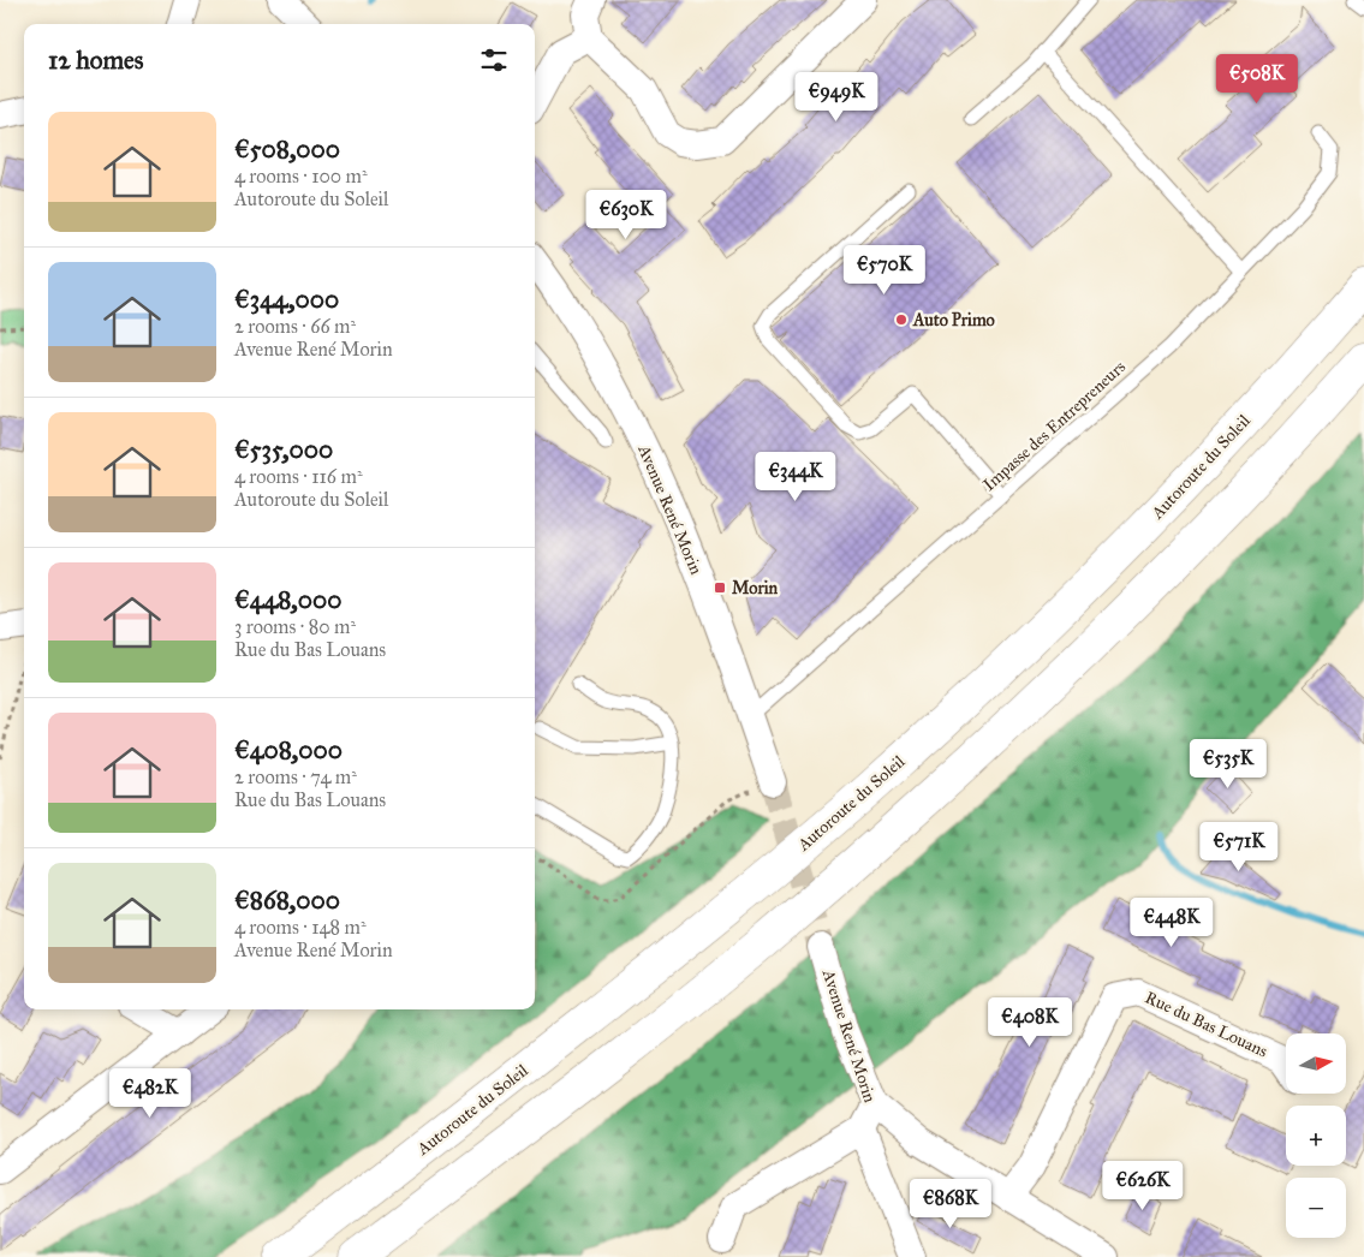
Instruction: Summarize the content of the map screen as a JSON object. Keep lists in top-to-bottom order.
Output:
{
  "streets": {
    "highway": ["Autoroute du Soleil"],
    "street": ["Avenue René Morin", "Rue du Bas Louans"],
    "lane": ["Impasse des Entrepreneurs"]
  },
  "crossings": [
    ["Impasse des Entrepreneurs", "Avenue René Morin"]
  ],
  "places": {
    "other": ["Auto Primo"],
    "transit": ["Morin"]
  },
  "north": "right",
  "page": {
    "heading": "12 homes",
    "price": [
      "€508K",
      "€949K",
      "€630K",
      "€570K",
      "€344K",
      "€535K",
      "€571K",
      "€448K",
      "€408K",
      "€482K",
      "€626K",
      "€868K"
    ],
    "list": [
      {
        "name": "€508,000",
        "note": "4 rooms · 100 m² · Autoroute du Soleil"
      },
      {
        "name": "€344,000",
        "note": "2 rooms · 66 m² · Avenue René Morin"
      },
      {
        "name": "€535,000",
        "note": "4 rooms · 116 m² · Autoroute du Soleil"
      },
      {
        "name": "€448,000",
        "note": "3 rooms · 80 m² · Rue du Bas Louans"
      },
      {
        "name": "€408,000",
        "note": "2 rooms · 74 m² · Rue du Bas Louans"
      },
      {
        "name": "€868,000",
        "note": "4 rooms · 148 m² · Avenue René Morin"
      }
    ],
    "map_buttons": ["+", "−"]
  }
}
